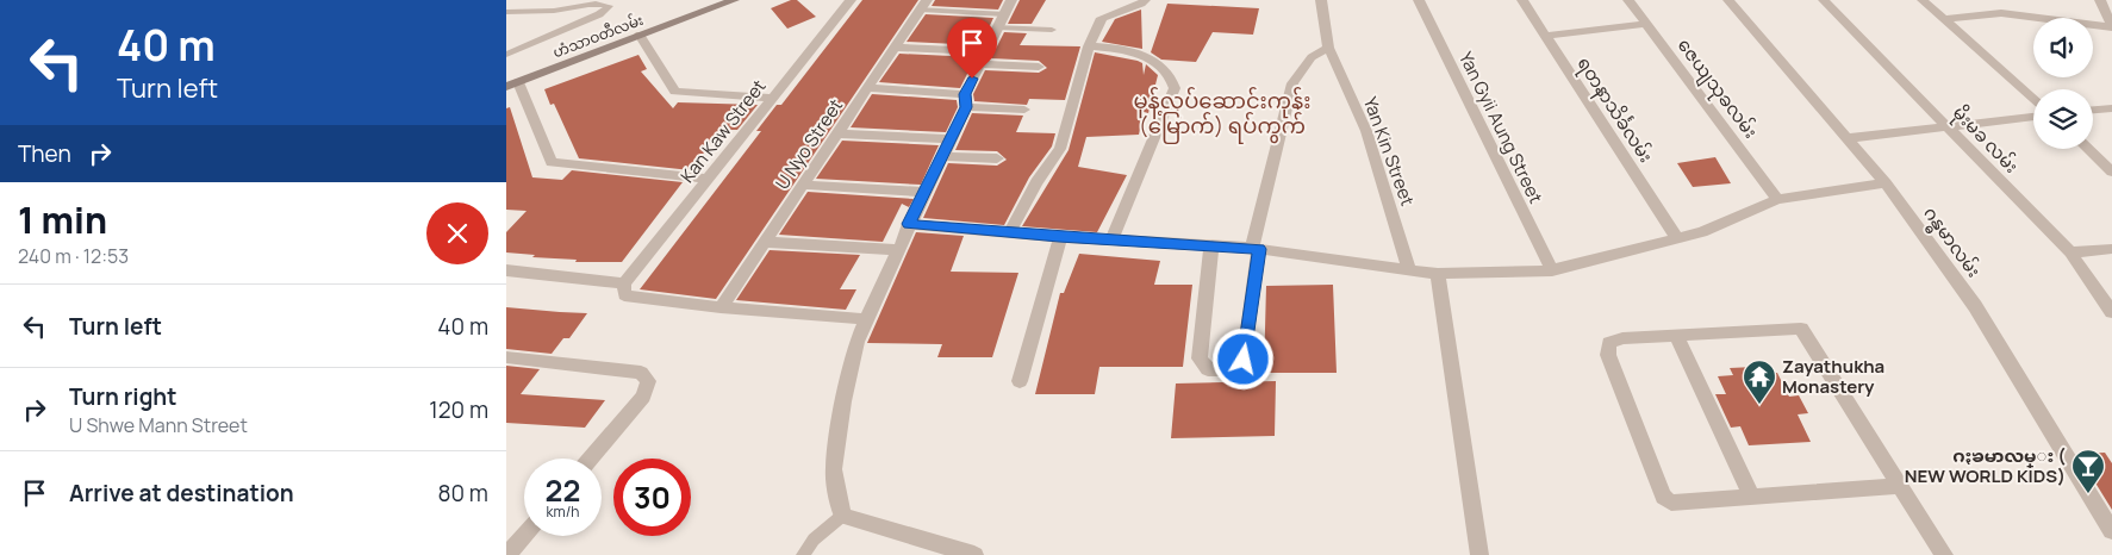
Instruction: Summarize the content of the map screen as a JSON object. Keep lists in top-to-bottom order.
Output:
{
  "streets": {
    "main road": ["ဟံသာဝတီလမ်း"],
    "street": [
      "ဇေယျသုခလမ်း",
      "ရတနာသိင်္ခလမ်း",
      "Yan Gyii Aung Street",
      "Kan Kaw Street",
      "မိုးမခ လမ်း",
      "U Nyo Street",
      "Yan Kin Street",
      "ဂန္ဓမာလမ်း"
    ]
  },
  "districts": ["မုန့်လုပ်ဆောင်းကုန်း (မြောက်) ရပ်ကွက်"],
  "places": {
    "temple": ["Zayathukha Monastery"],
    "bar": ["ဂႏၶမာလမ္း ( NEW WORLD KIDS)"]
  },
  "page": {
    "turn": ["40 m", "Turn left"],
    "then": "Then",
    "heading": ["1 min", "240 m · 12:53"],
    "list": [
      {
        "name": "Turn left",
        "value": "40 m"
      },
      {
        "name": "Turn right",
        "note": "U Shwe Mann Street",
        "value": "120 m"
      },
      {
        "name": "Arrive at destination",
        "value": "80 m"
      }
    ],
    "speed": "22 km/h",
    "limit": "30"
  }
}
